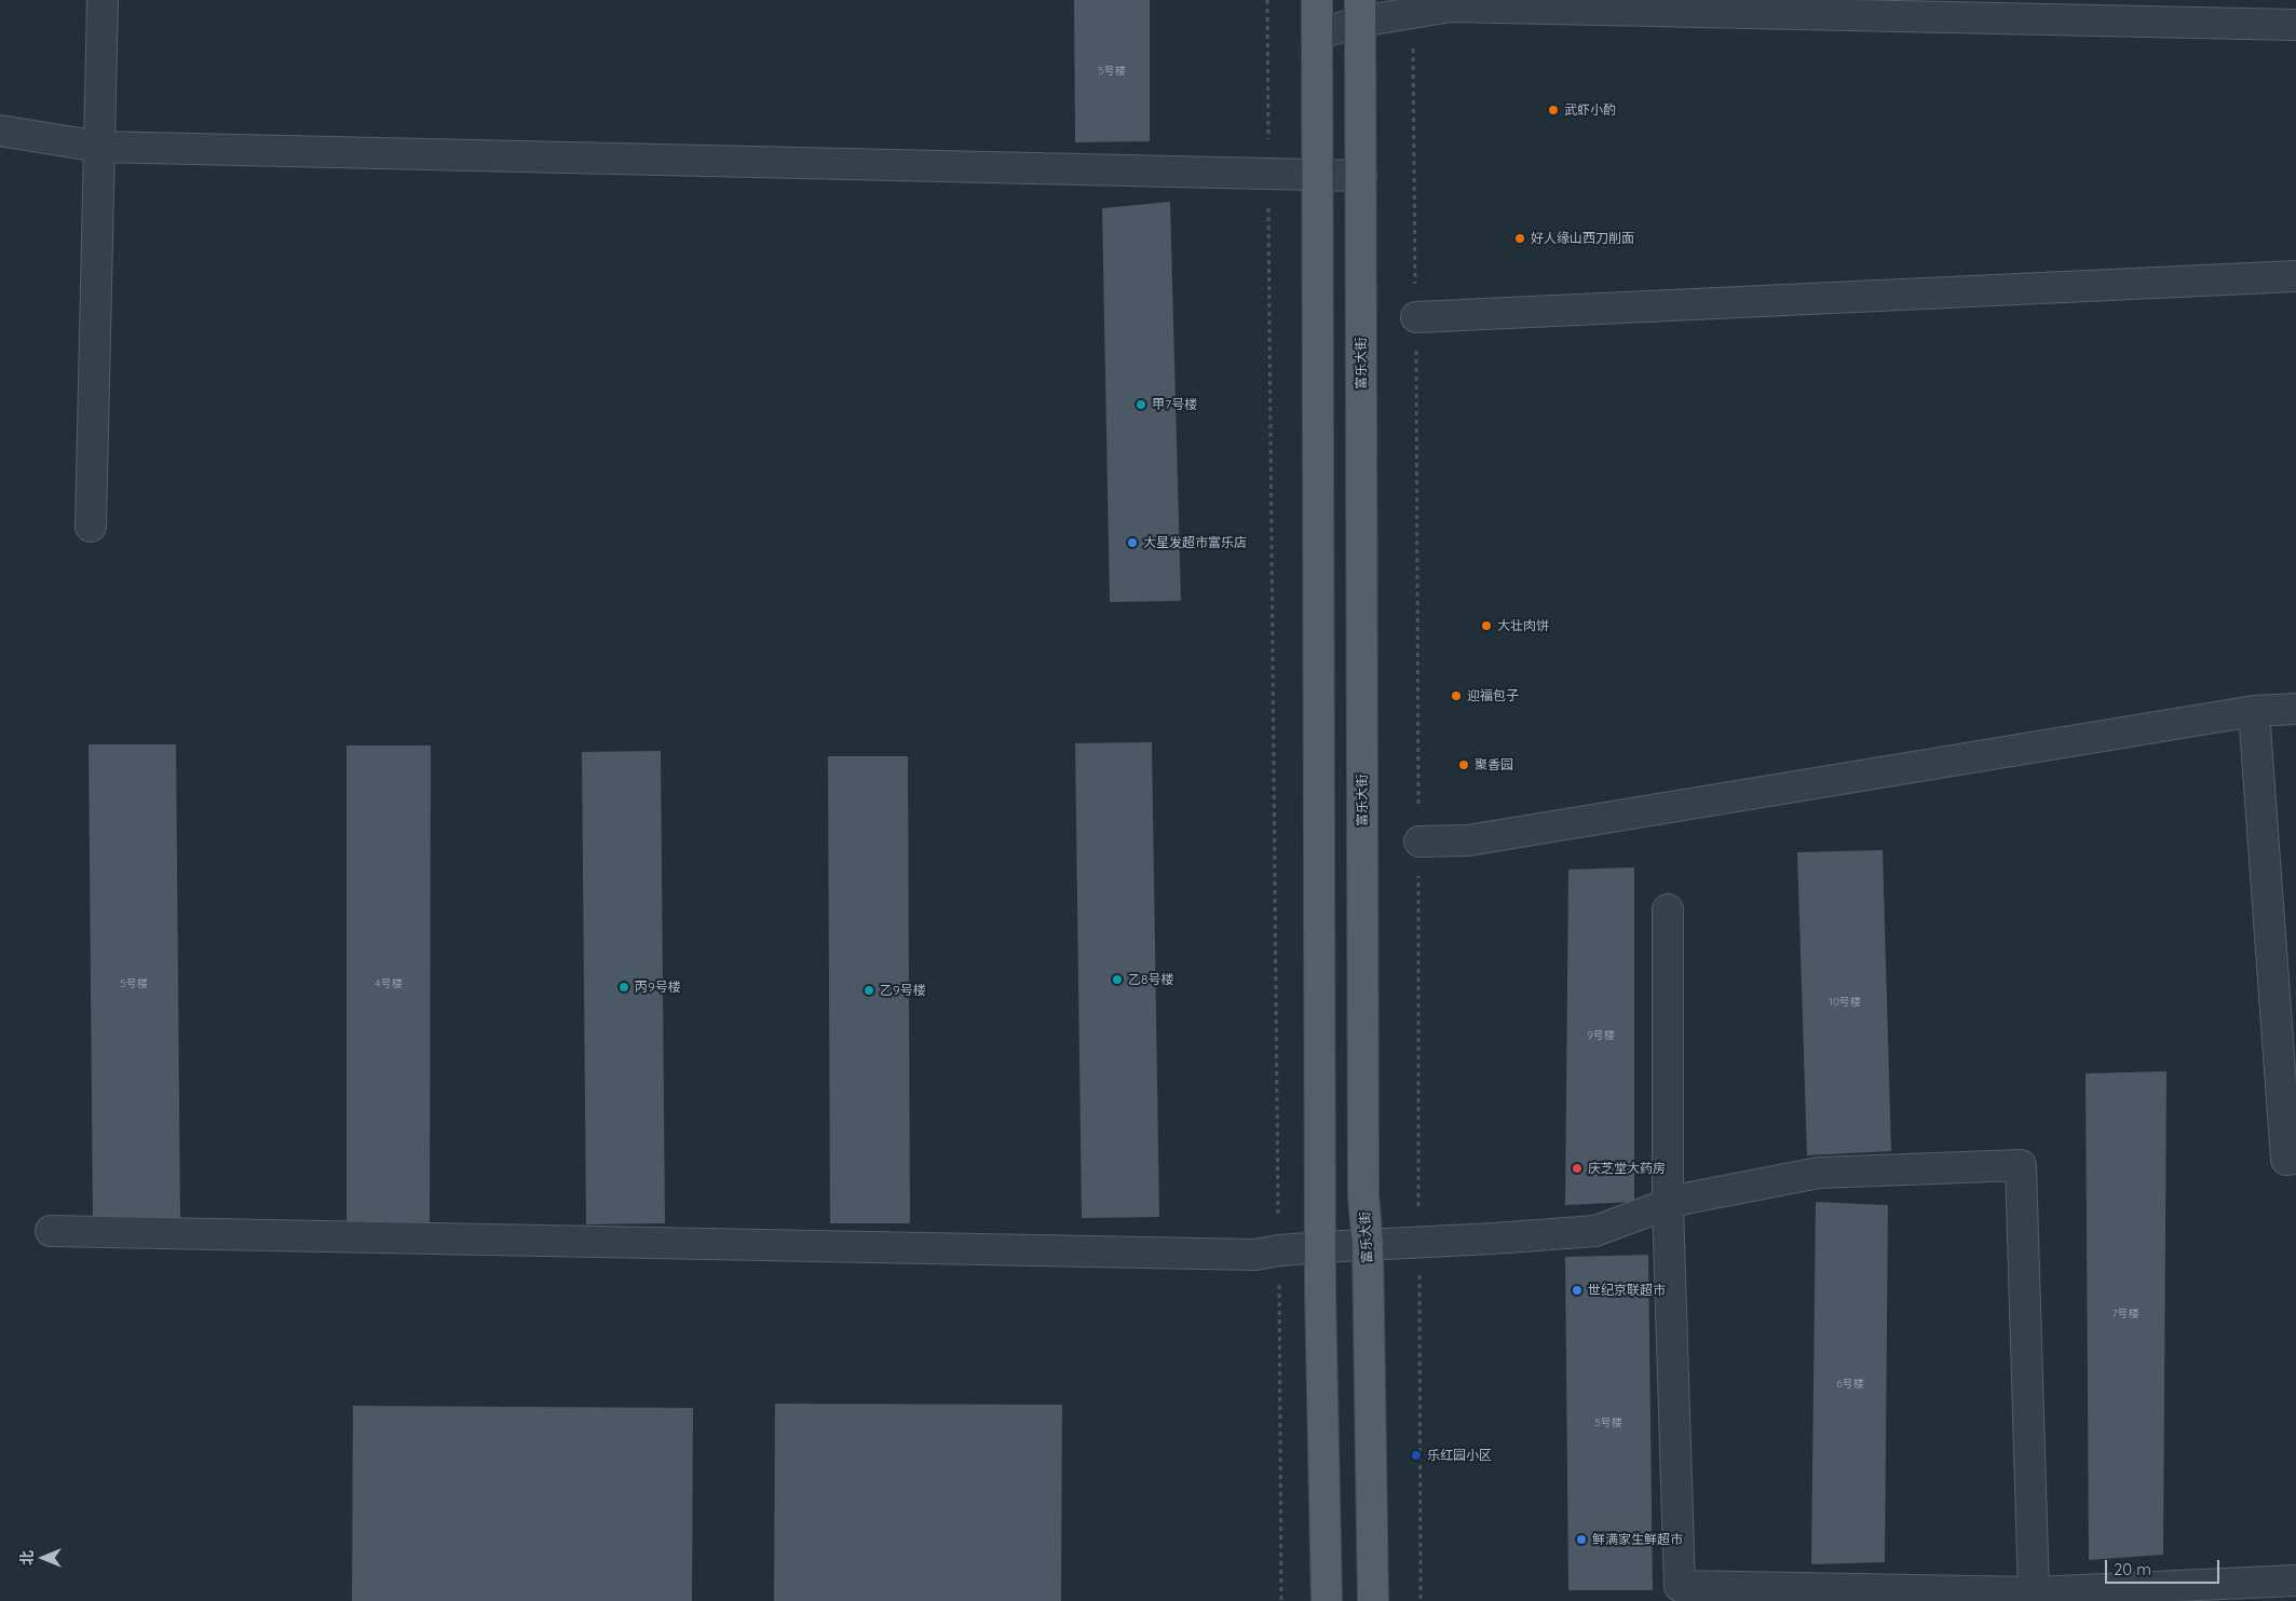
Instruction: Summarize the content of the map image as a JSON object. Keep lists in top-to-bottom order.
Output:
{
  "streets": {
    "main road": ["富乐大街"]
  },
  "places": [
    "武虾小酌",
    "好人缘山西刀削面",
    "甲7号楼",
    "大星发超市富乐店",
    "大壮肉饼",
    "迎福包子",
    "聚香园",
    "乙8号楼",
    "丙9号楼",
    "乙9号楼",
    "庆芝堂大药房",
    "世纪京联超市",
    "乐红园小区",
    "鲜满家生鲜超市"
  ],
  "house_numbers": [
    "5号楼",
    "5号楼",
    "4号楼",
    "10号楼",
    "9号楼",
    "7号楼",
    "6号楼",
    "5号楼"
  ],
  "scale_bar": "20 m",
  "north": "left"
}
